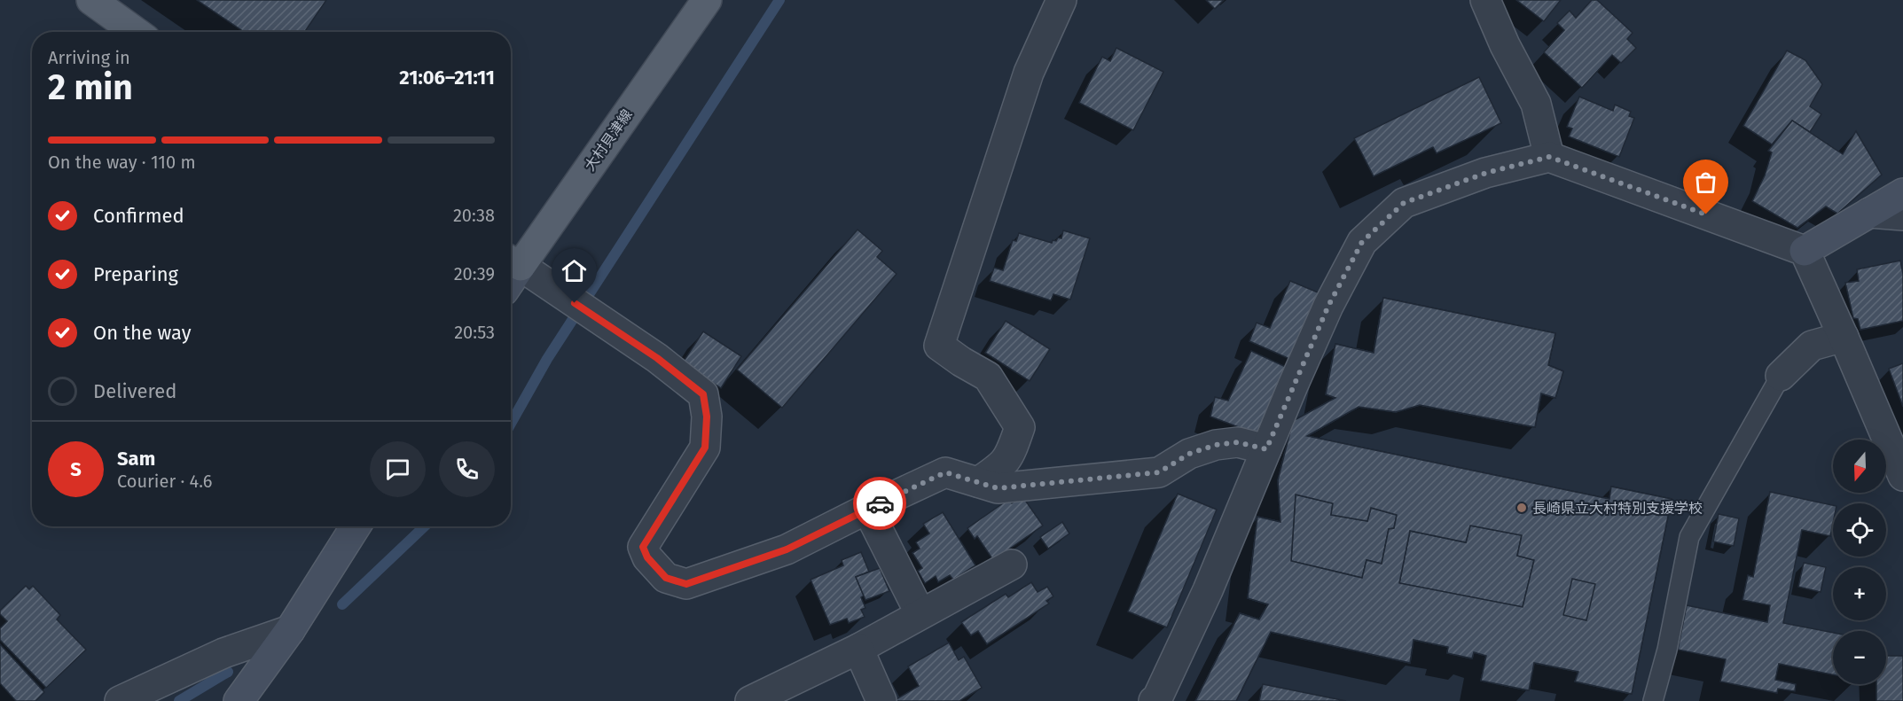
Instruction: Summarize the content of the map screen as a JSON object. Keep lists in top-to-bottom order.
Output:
{
  "streets": {
    "main road": ["大村貝津線"]
  },
  "places": ["長崎県立大村特別支援学校"],
  "north": "bottom",
  "page": {
    "heading": ["2 min", "Arriving in", "21:06–21:11"],
    "panel": ["Sam", "Courier · 4.6"],
    "bar": "On the way · 110 m",
    "list": [
      ["Confirmed", "20:38"],
      ["Preparing", "20:39"],
      ["On the way", "20:53"],
      "Delivered"
    ],
    "map_buttons": ["+", "−"],
    "round": "S"
  }
}
